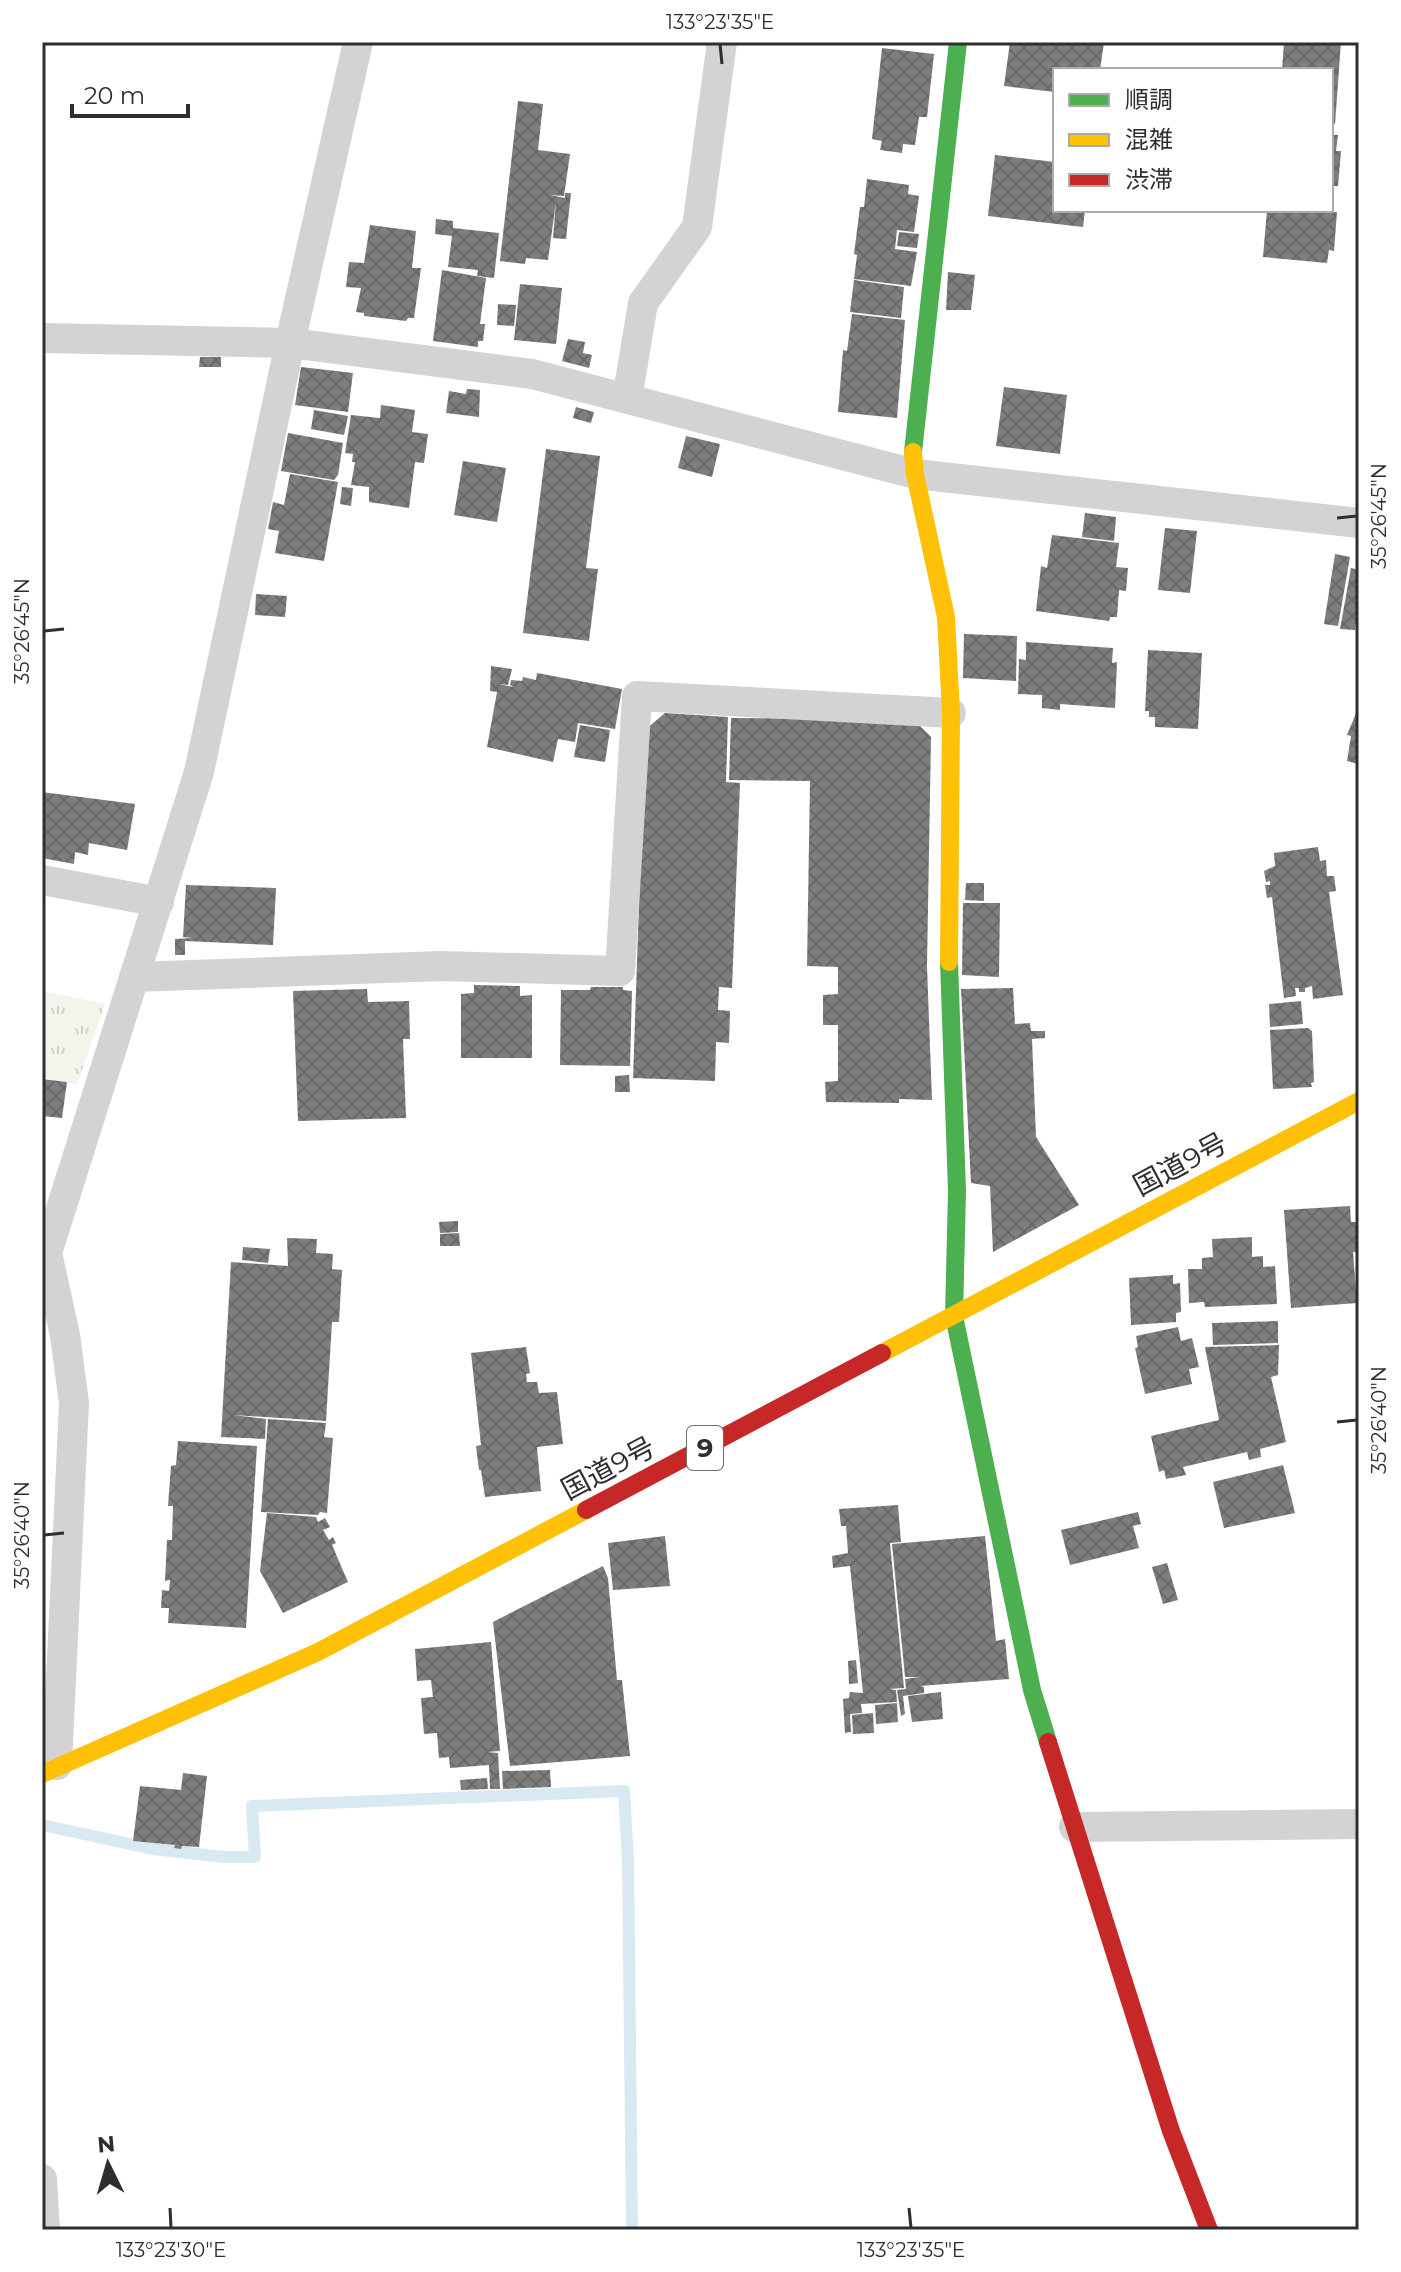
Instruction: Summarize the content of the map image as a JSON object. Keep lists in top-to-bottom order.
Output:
{
  "streets": {
    "main road": ["国道9号", "9"]
  },
  "legend": ["順調", "混雑", "渋滞"],
  "scale_bar": "20 m",
  "north": "top",
  "coordinates": [
    "133°23'35\"E",
    "35°26'45\"N",
    "35°26'40\"N",
    "133°23'30\"E"
  ]
}
